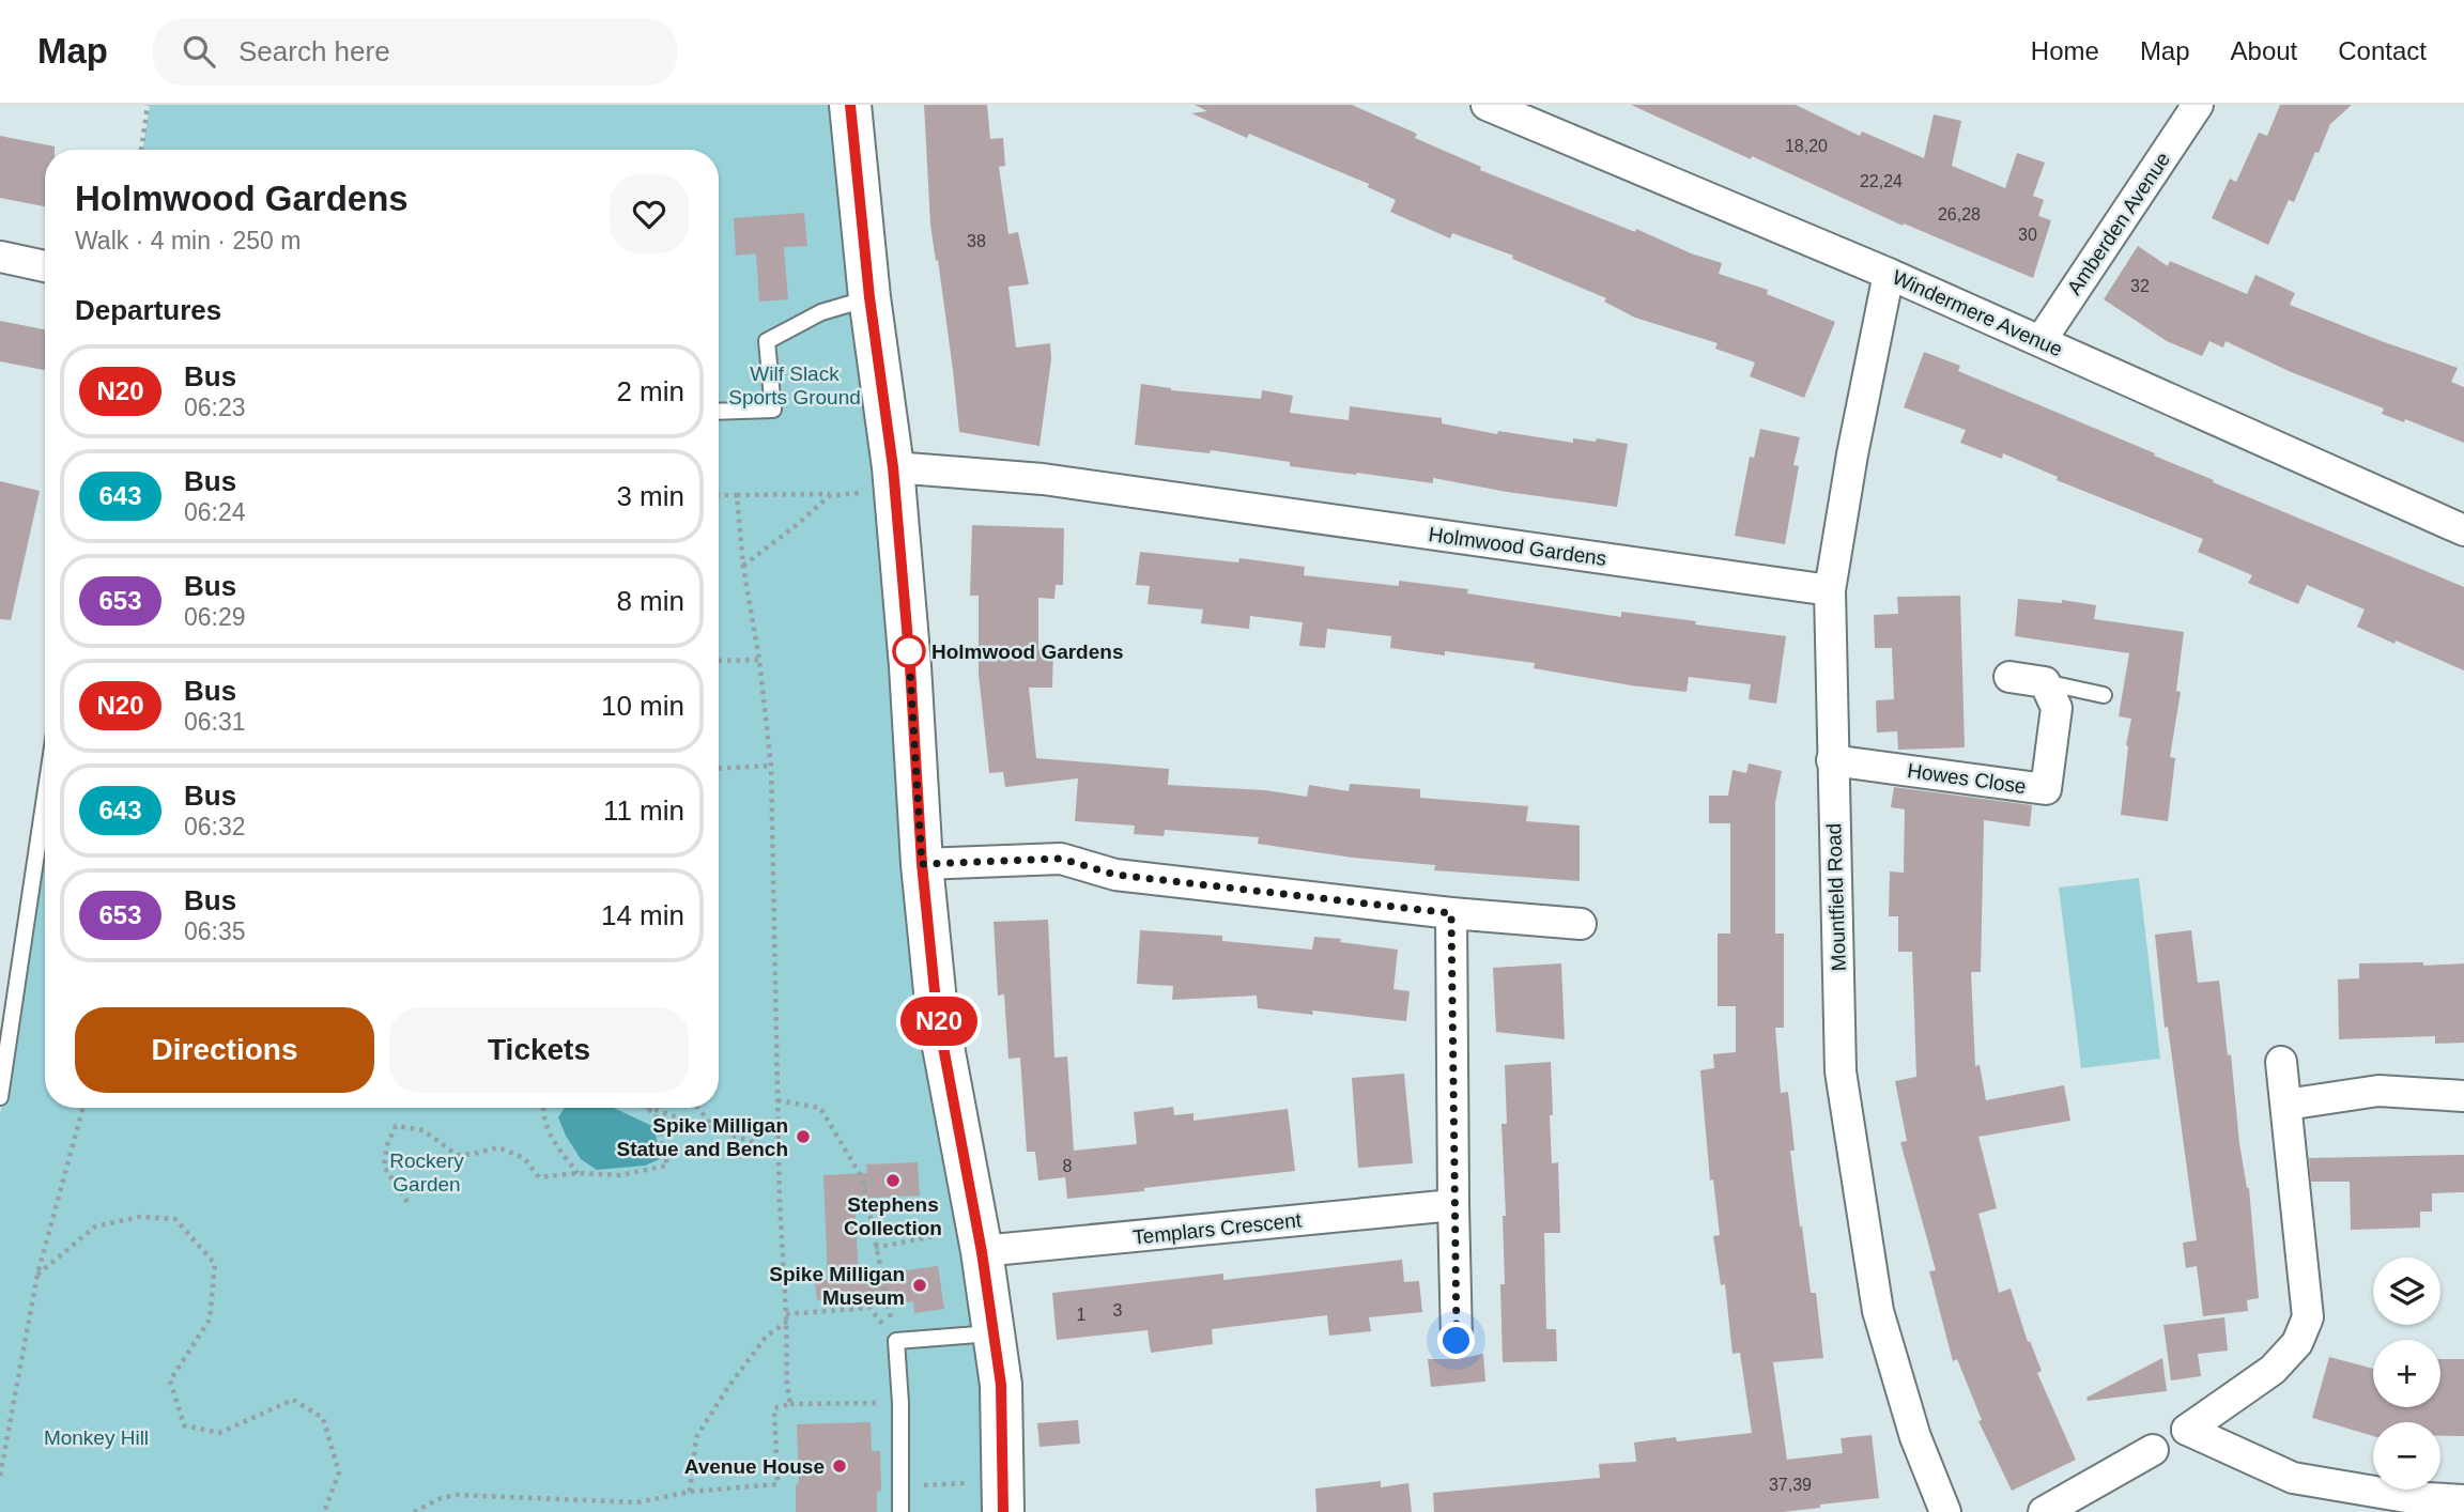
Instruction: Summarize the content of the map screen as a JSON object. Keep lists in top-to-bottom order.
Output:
{
  "streets": {
    "street": [
      "Amberden Avenue",
      "Windermere Avenue",
      "Holmwood Gardens",
      "Howes Close",
      "Mountfield Road",
      "Templars Crescent"
    ]
  },
  "crossings": [
    ["Amberden Avenue", "Windermere Avenue"],
    ["Windermere Avenue", "Mountfield Road"],
    ["Holmwood Gardens", "Mountfield Road"],
    ["Howes Close", "Mountfield Road"]
  ],
  "parks": ["Wilf Slack Sports Ground", "Rockery Garden", "Monkey Hill"],
  "places": [
    "Holmwood Gardens",
    "Spike Milligan Statue and Bench",
    "Stephens Collection",
    "Spike Milligan Museum",
    "Avenue House"
  ],
  "lines": ["bus line N20"],
  "house_numbers": [
    "18,20",
    "22,24",
    "26,28",
    "30",
    "38",
    "32",
    "8",
    "3",
    "1",
    "37,39"
  ],
  "page": {
    "header": "Map",
    "search": "Search here",
    "nav": [
      "Home",
      "Map",
      "About",
      "Contact"
    ],
    "on_map": "N20",
    "heading": [
      ["Holmwood Gardens", "Walk · 4 min · 250 m"],
      "Departures"
    ],
    "list": [
      {
        "mark": "N20",
        "name": "Bus",
        "note": "06:23",
        "value": "2 min"
      },
      {
        "mark": "643",
        "name": "Bus",
        "note": "06:24",
        "value": "3 min"
      },
      {
        "mark": "653",
        "name": "Bus",
        "note": "06:29",
        "value": "8 min"
      },
      {
        "mark": "N20",
        "name": "Bus",
        "note": "06:31",
        "value": "10 min"
      },
      {
        "mark": "643",
        "name": "Bus",
        "note": "06:32",
        "value": "11 min"
      },
      {
        "mark": "653",
        "name": "Bus",
        "note": "06:35",
        "value": "14 min"
      }
    ],
    "buttons": ["Directions", "Tickets"],
    "map_buttons": ["+", "−"]
  }
}
